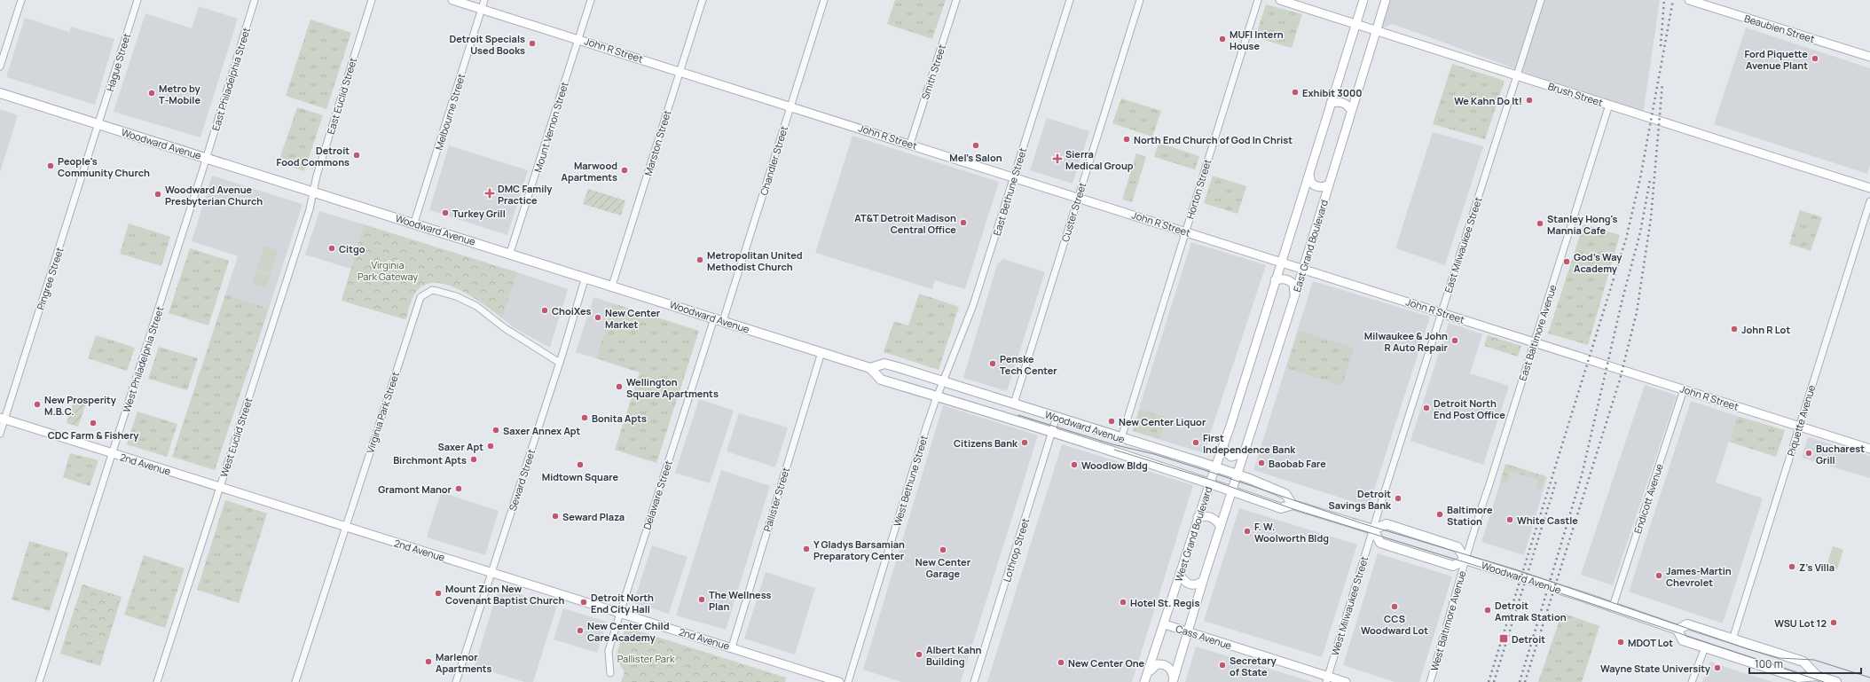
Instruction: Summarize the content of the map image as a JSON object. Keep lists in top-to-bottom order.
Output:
{
  "streets": {
    "main road": ["Woodward Avenue"],
    "street": [
      "Beaubien Street",
      "John R Street",
      "Hague Street",
      "Smith Street",
      "East Philadelphia Street",
      "Brush Street",
      "East Euclid Street",
      "Melbourne Street",
      "Mount Vernon Street",
      "Marston Street",
      "Chandler Street",
      "Horton Street",
      "East Bethune Street",
      "Custer Street",
      "East Milwaukee Street",
      "East Grand Boulevard",
      "Pingree Street",
      "East Baltimore Avenue",
      "West Philadelphia Street",
      "Virginia Park Street",
      "Piquette Avenue",
      "West Euclid Street",
      "2nd Avenue",
      "Seward Street",
      "West Bethune Street",
      "Delaware Street",
      "Endicott Avenue",
      "Pallister Street",
      "West Grand Boulevard",
      "Lothrop Street",
      "West Milwaukee Street",
      "West Baltimore Avenue",
      "Cass Avenue"
    ]
  },
  "crossings": [
    ["John R Street", "Smith Street"],
    ["John R Street", "Melbourne Street"],
    ["John R Street", "Mount Vernon Street"],
    ["John R Street", "Marston Street"],
    ["John R Street", "Chandler Street"],
    ["John R Street", "Horton Street"],
    ["John R Street", "East Bethune Street"],
    ["John R Street", "Custer Street"],
    ["John R Street", "East Milwaukee Street"],
    ["John R Street", "East Grand Boulevard"],
    ["John R Street", "East Baltimore Avenue"],
    ["John R Street", "Piquette Avenue"],
    ["John R Street", "Endicott Avenue"],
    ["Hague Street", "Woodward Avenue"],
    ["Hague Street", "Pingree Street"],
    ["East Philadelphia Street", "Woodward Avenue"],
    ["East Philadelphia Street", "West Philadelphia Street"],
    ["Brush Street", "East Milwaukee Street"],
    ["Brush Street", "East Grand Boulevard"],
    ["Brush Street", "East Baltimore Avenue"],
    ["East Euclid Street", "Woodward Avenue"],
    ["East Euclid Street", "West Euclid Street"],
    ["Melbourne Street", "Woodward Avenue"],
    ["Mount Vernon Street", "Woodward Avenue"],
    ["Marston Street", "Woodward Avenue"],
    ["Woodward Avenue", "Chandler Street"],
    ["Woodward Avenue", "Horton Street"],
    ["Woodward Avenue", "East Bethune Street"],
    ["Woodward Avenue", "Custer Street"],
    ["Woodward Avenue", "East Milwaukee Street"],
    ["Woodward Avenue", "East Grand Boulevard"],
    ["Woodward Avenue", "Pingree Street"],
    ["Woodward Avenue", "East Baltimore Avenue"],
    ["Woodward Avenue", "West Philadelphia Street"],
    ["Woodward Avenue", "Piquette Avenue"],
    ["Woodward Avenue", "West Euclid Street"],
    ["Woodward Avenue", "Seward Street"],
    ["Woodward Avenue", "West Bethune Street"],
    ["Woodward Avenue", "Delaware Street"],
    ["Woodward Avenue", "Endicott Avenue"],
    ["Woodward Avenue", "Pallister Street"],
    ["Woodward Avenue", "West Grand Boulevard"],
    ["Woodward Avenue", "Lothrop Street"],
    ["Woodward Avenue", "West Milwaukee Street"],
    ["Woodward Avenue", "West Baltimore Avenue"],
    ["East Bethune Street", "West Bethune Street"],
    ["East Milwaukee Street", "West Milwaukee Street"],
    ["Pingree Street", "2nd Avenue"],
    ["East Baltimore Avenue", "West Baltimore Avenue"],
    ["West Philadelphia Street", "2nd Avenue"],
    ["Virginia Park Street", "2nd Avenue"],
    ["Virginia Park Street", "Seward Street"],
    ["West Euclid Street", "2nd Avenue"],
    ["2nd Avenue", "Seward Street"],
    ["2nd Avenue", "Delaware Street"],
    ["2nd Avenue", "Pallister Street"],
    ["West Grand Boulevard", "Cass Avenue"],
    ["West Milwaukee Street", "Cass Avenue"]
  ],
  "parks": ["Virginia Park Gateway", "Pallister Park"],
  "places": {
    "other": [
      "MUFI Intern House",
      "Detroit Specials Used Books",
      "Ford Piquette Avenue Plant",
      "Exhibit 3000",
      "Metro by T-Mobile",
      "We Kahn Do It!",
      "North End Church of God In Christ",
      "Mel's Salon",
      "Detroit Food Commons",
      "People's Community Church",
      "Marwood Apartments",
      "Woodward Avenue Presbyterian Church",
      "Turkey Grill",
      "AT&T Detroit Madison Central Office",
      "Stanley Hong's Mannia Cafe",
      "Citgo",
      "Metropolitan United Methodist Church",
      "God's Way Academy",
      "ChoiXes",
      "New Center Market",
      "John R Lot",
      "Milwaukee & John R Auto Repair",
      "Penske Tech Center",
      "Wellington Square Apartments",
      "New Prosperity M.B.C.",
      "Detroit North End Post Office",
      "Bonita Apts",
      "New Center Liquor",
      "CDC Farm & Fishery",
      "Saxer Annex Apt",
      "Citizens Bank",
      "First Independence Bank",
      "Saxer Apt",
      "Bucharest Grill",
      "Birchmont Apts",
      "Baobab Fare",
      "Midtown Square",
      "Woodlow Bldg",
      "Gramont Manor",
      "Detroit Savings Bank",
      "Baltimore Station",
      "Seward Plaza",
      "White Castle",
      "F. W. Woolworth Bldg",
      "Y Gladys Barsamian Preparatory Center",
      "New Center Garage",
      "Z's Villa",
      "James-Martin Chevrolet",
      "Mount Zion New Covenant Baptist Church",
      "The Wellness Plan",
      "Detroit North End City Hall",
      "Hotel St. Regis",
      "CCS Woodward Lot",
      "Detroit Amtrak Station",
      "WSU Lot 12",
      "New Center Child Care Academy",
      "MDOT Lot",
      "Albert Kahn Building",
      "Marlenor Apartments",
      "New Center One",
      "Secretary of State",
      "Wayne State University"
    ],
    "health": ["Sierra Medical Group", "DMC Family Practice"],
    "transit": ["Detroit"]
  },
  "scale_bar": "100 m"
}
